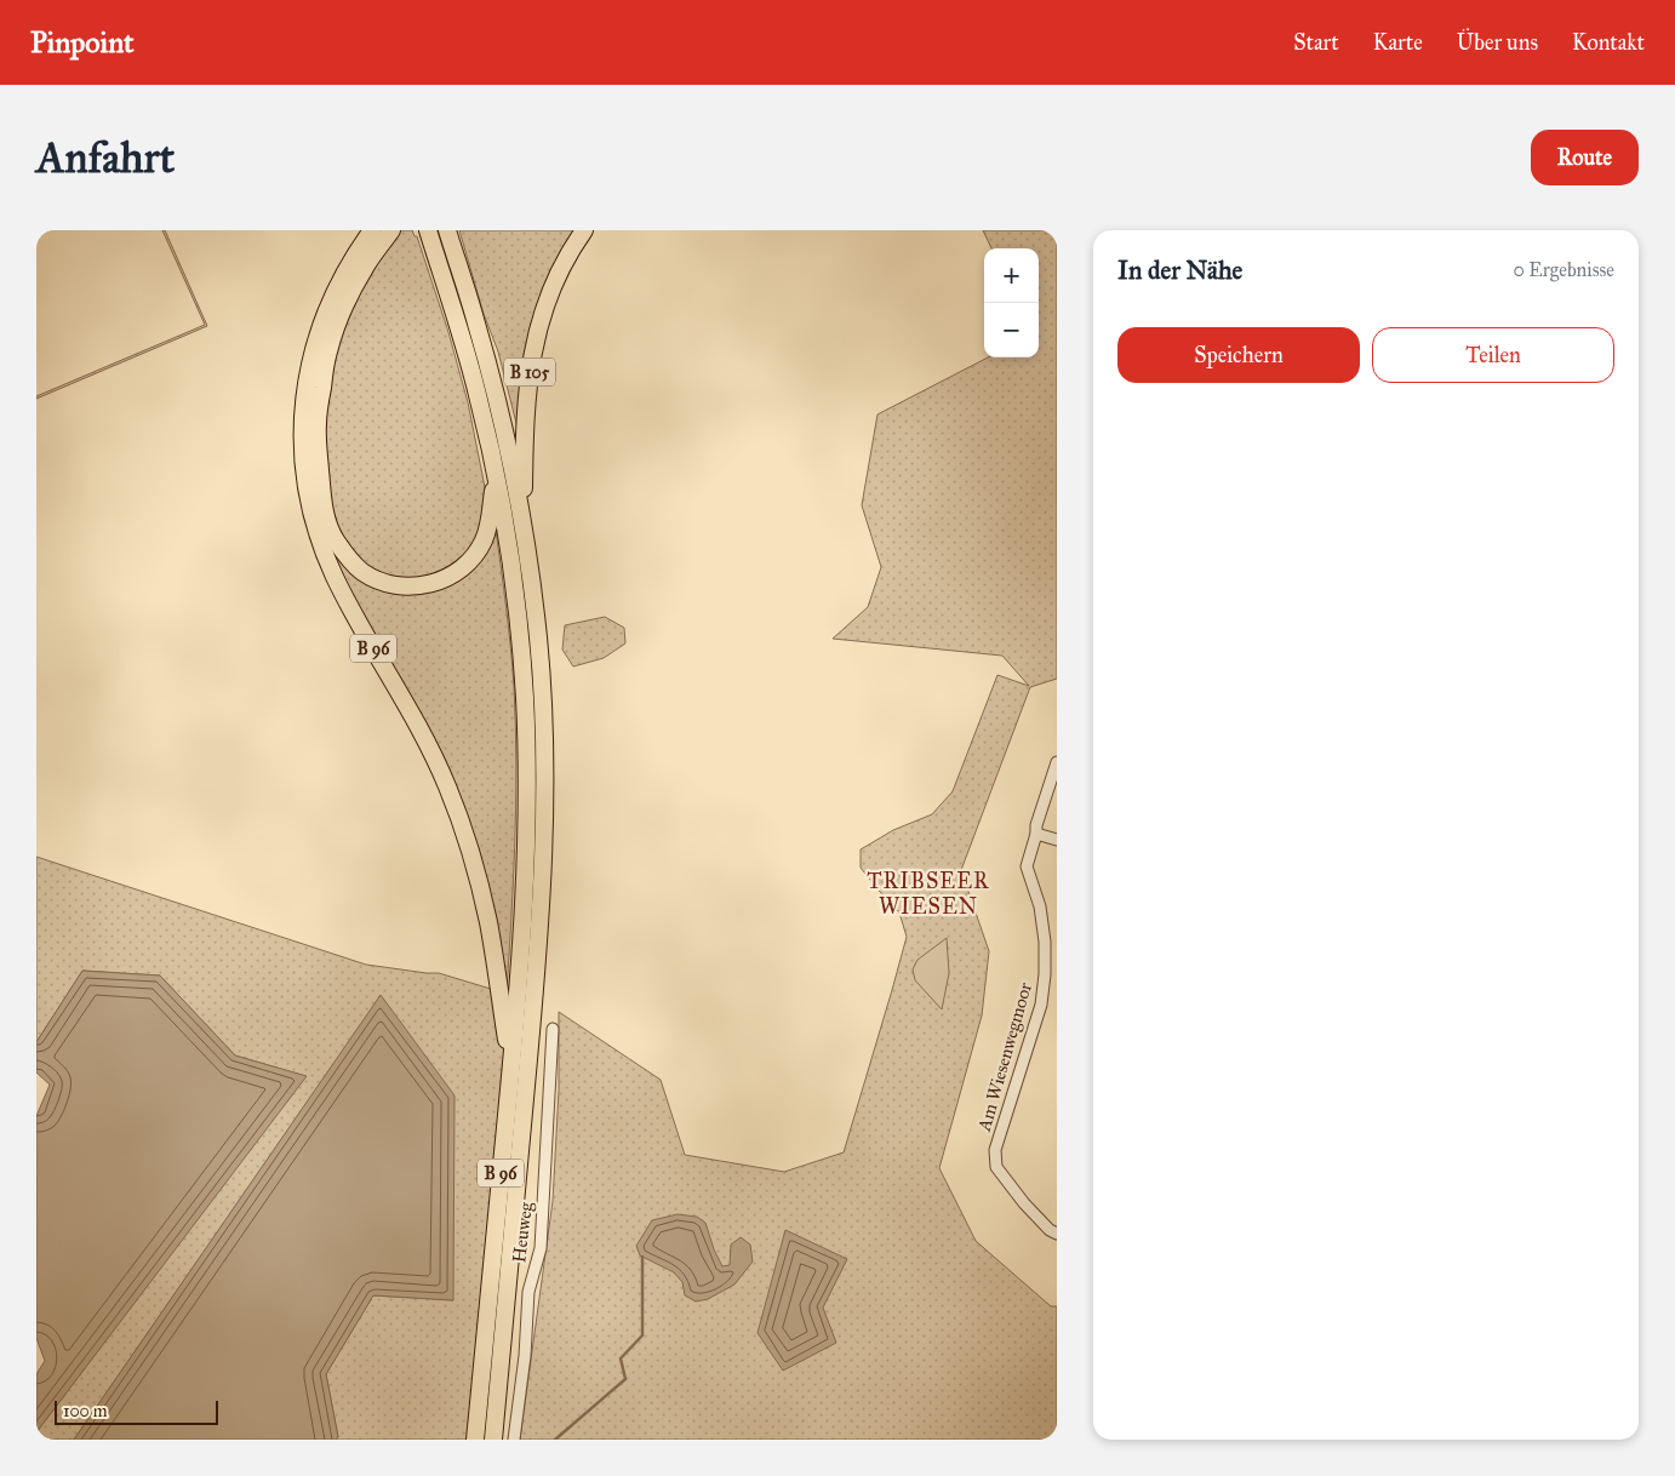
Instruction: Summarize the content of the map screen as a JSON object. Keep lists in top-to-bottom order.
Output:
{
  "streets": {
    "highway": ["B 105", "B 96"],
    "street": ["Am Wiesenwegmoor", "Heuweg"]
  },
  "crossings": [
    ["B 105", "B 96"]
  ],
  "districts": ["TRIBSEER WIESEN"],
  "scale_bar": "100 m",
  "page": {
    "header": "Pinpoint",
    "nav": [
      "Start",
      "Karte",
      "Über uns",
      "Kontakt"
    ],
    "buttons": [
      "Route",
      ["Speichern", "Teilen"]
    ],
    "title": "Anfahrt",
    "heading": ["In der Nähe", "0 Ergebnisse"],
    "map_buttons": ["+", "−"],
    "scale": "100 m"
  }
}
